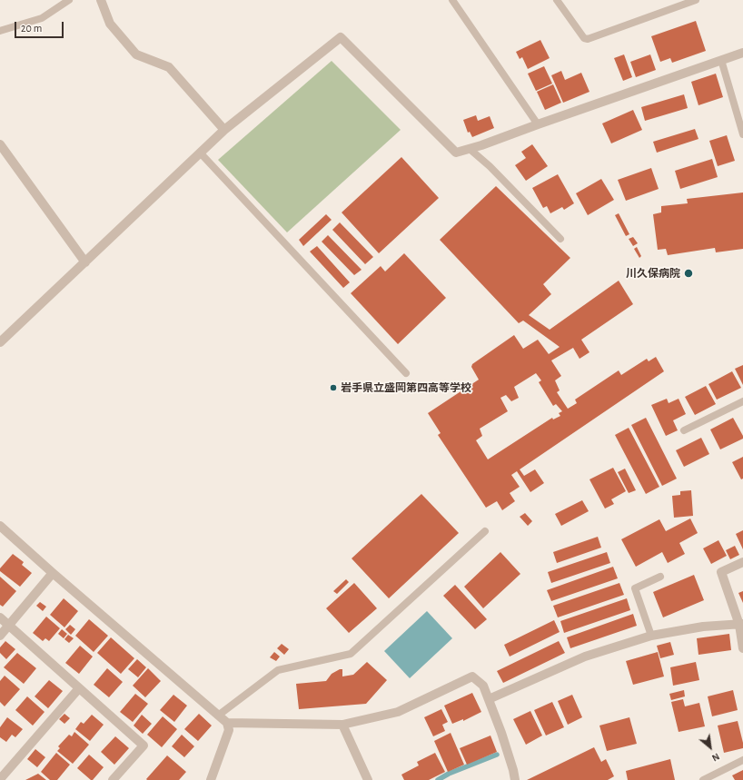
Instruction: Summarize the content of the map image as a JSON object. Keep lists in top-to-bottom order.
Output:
{
  "places": ["川久保病院", "岩手県立盛岡第四高等学校"],
  "scale_bar": "20 m",
  "north": "bottom right"
}
